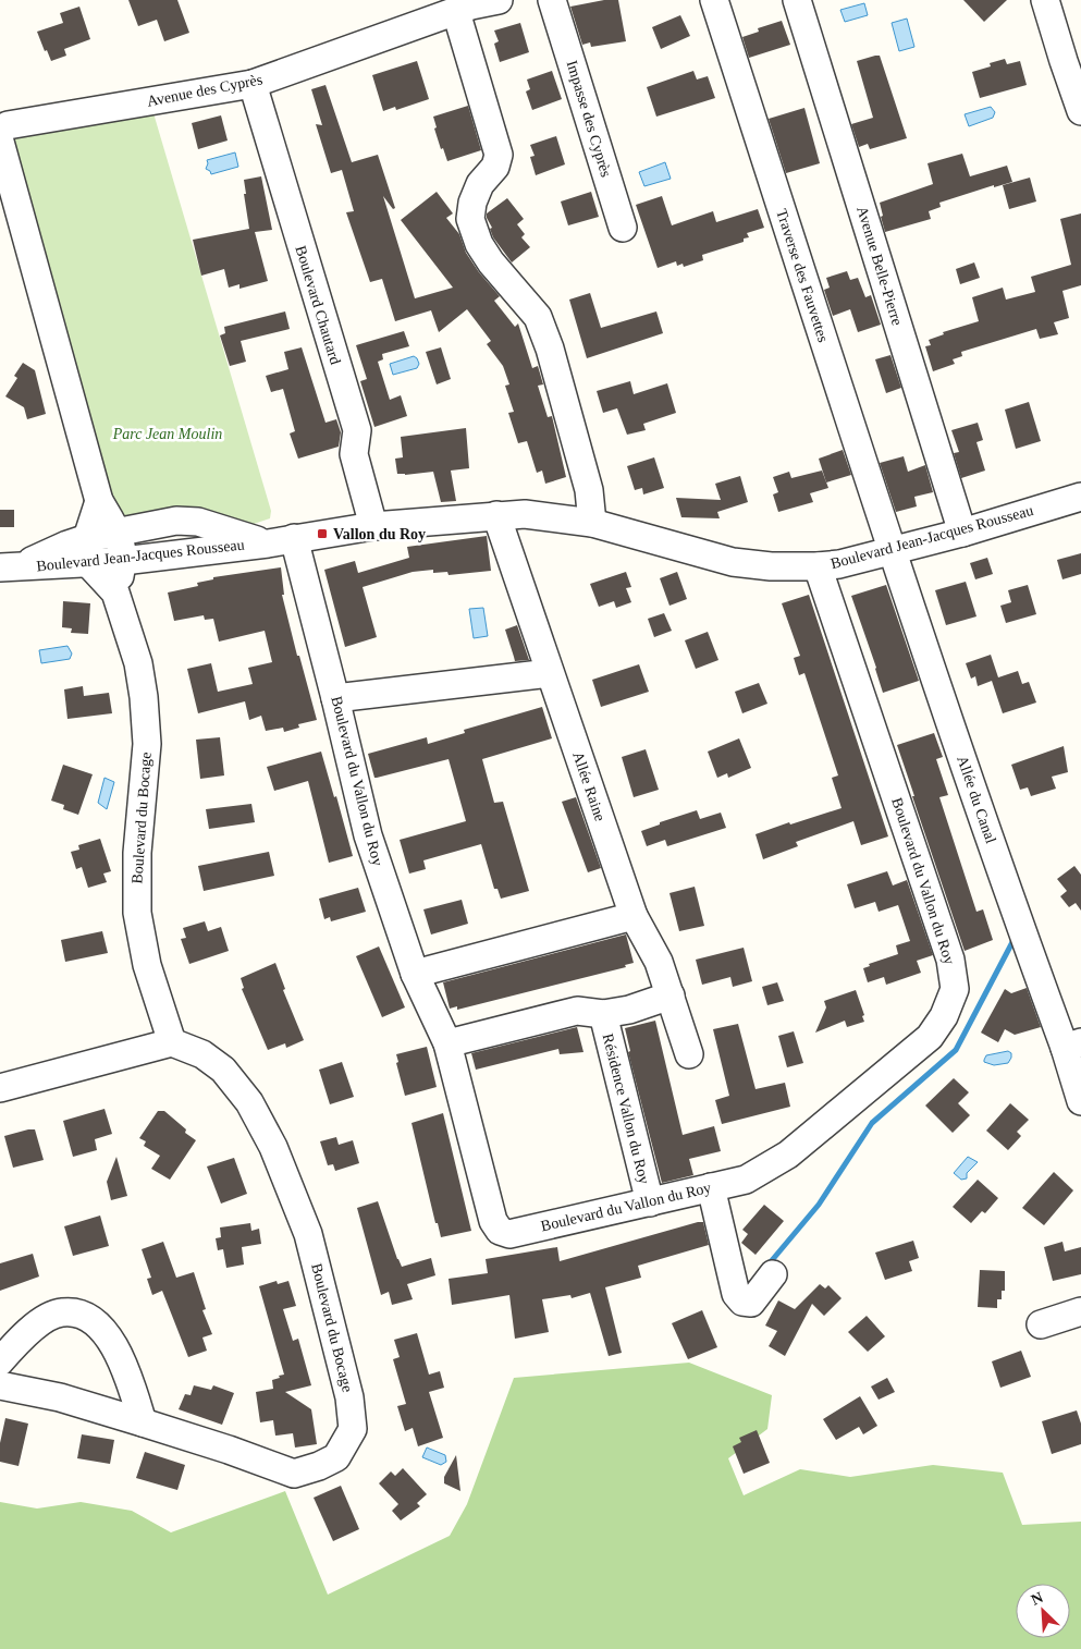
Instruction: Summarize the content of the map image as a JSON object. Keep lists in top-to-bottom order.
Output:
{
  "streets": {
    "street": [
      "Avenue des Cyprès",
      "Impasse des Cyprès",
      "Avenue Belle-Pierre",
      "Traverse des Fauvettes",
      "Boulevard Chautard",
      "Boulevard Jean-Jacques Rousseau",
      "Boulevard du Vallon du Roy",
      "Allée Raine",
      "Allée du Canal",
      "Boulevard du Bocage",
      "Résidence Vallon du Roy"
    ]
  },
  "crossings": [
    ["Avenue des Cyprès", "Boulevard Chautard"],
    ["Avenue Belle-Pierre", "Boulevard Jean-Jacques Rousseau"],
    ["Traverse des Fauvettes", "Boulevard Jean-Jacques Rousseau"],
    ["Traverse des Fauvettes", "Allée du Canal"],
    ["Boulevard Chautard", "Boulevard Jean-Jacques Rousseau"],
    ["Boulevard Jean-Jacques Rousseau", "Boulevard du Vallon du Roy"],
    ["Boulevard Jean-Jacques Rousseau", "Allée Raine"],
    ["Boulevard Jean-Jacques Rousseau", "Allée du Canal"],
    ["Boulevard Jean-Jacques Rousseau", "Boulevard du Bocage"],
    ["Boulevard du Vallon du Roy", "Résidence Vallon du Roy"],
    ["Allée Raine", "Résidence Vallon du Roy"]
  ],
  "parks": ["Parc Jean Moulin"],
  "places": {
    "transit": ["Vallon du Roy"]
  },
  "north": "top left"
}
